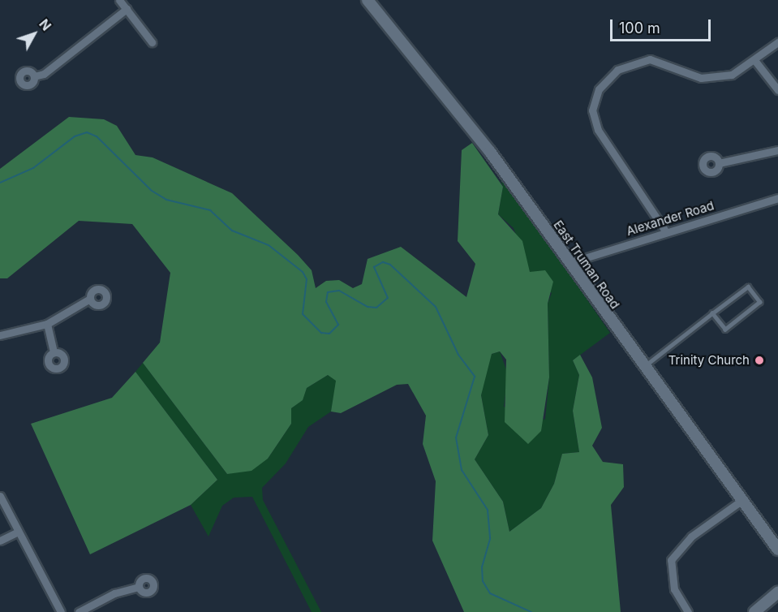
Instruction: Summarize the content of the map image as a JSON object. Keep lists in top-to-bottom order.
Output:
{
  "streets": {
    "main road": ["East Truman Road"],
    "street": ["Alexander Road"]
  },
  "crossings": [
    ["Alexander Road", "East Truman Road"]
  ],
  "places": ["Trinity Church"],
  "scale_bar": "100 m",
  "north": "top right"
}
